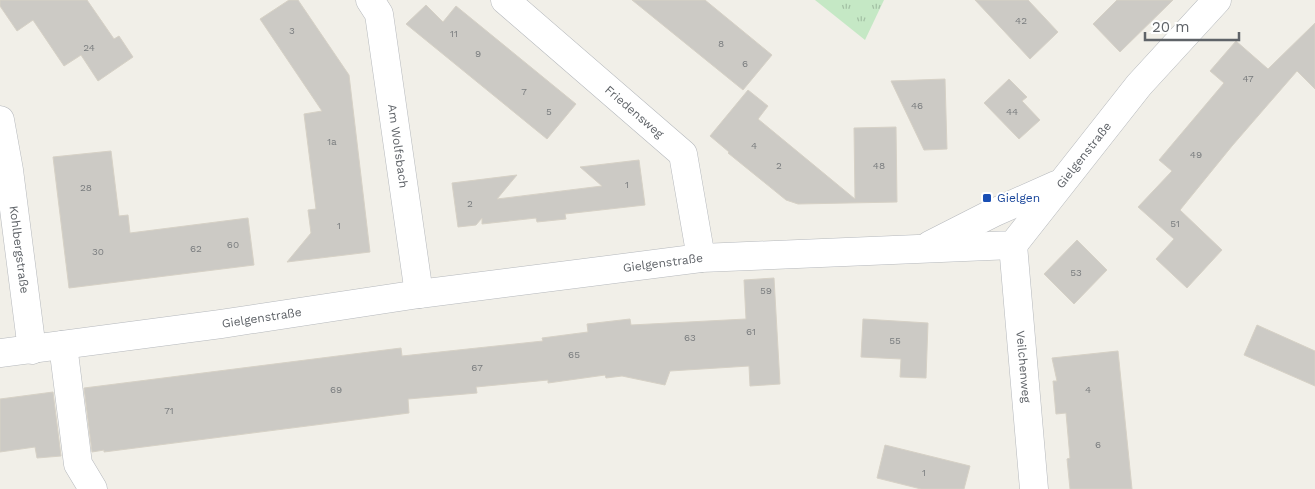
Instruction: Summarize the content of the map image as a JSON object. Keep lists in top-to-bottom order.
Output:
{
  "streets": {
    "street": [
      "Friedensweg",
      "Am Wolfsbach",
      "Gielgenstraße",
      "Kohlbergstraße",
      "Veilchenweg"
    ]
  },
  "crossings": [
    ["Friedensweg", "Gielgenstraße"],
    ["Am Wolfsbach", "Gielgenstraße"],
    ["Gielgenstraße", "Kohlbergstraße"],
    ["Gielgenstraße", "Veilchenweg"]
  ],
  "places": {
    "transit": ["Gielgen"]
  },
  "house_numbers": [
    "42",
    "3",
    "11",
    "8",
    "24",
    "9",
    "6",
    "47",
    "7",
    "46",
    "5",
    "44",
    "1a",
    "4",
    "49",
    "2",
    "48",
    "1",
    "28",
    "2",
    "51",
    "1",
    "60",
    "62",
    "30",
    "53",
    "59",
    "61",
    "63",
    "55",
    "65",
    "67",
    "69",
    "4",
    "71",
    "6",
    "1"
  ],
  "scale_bar": "20 m"
}
